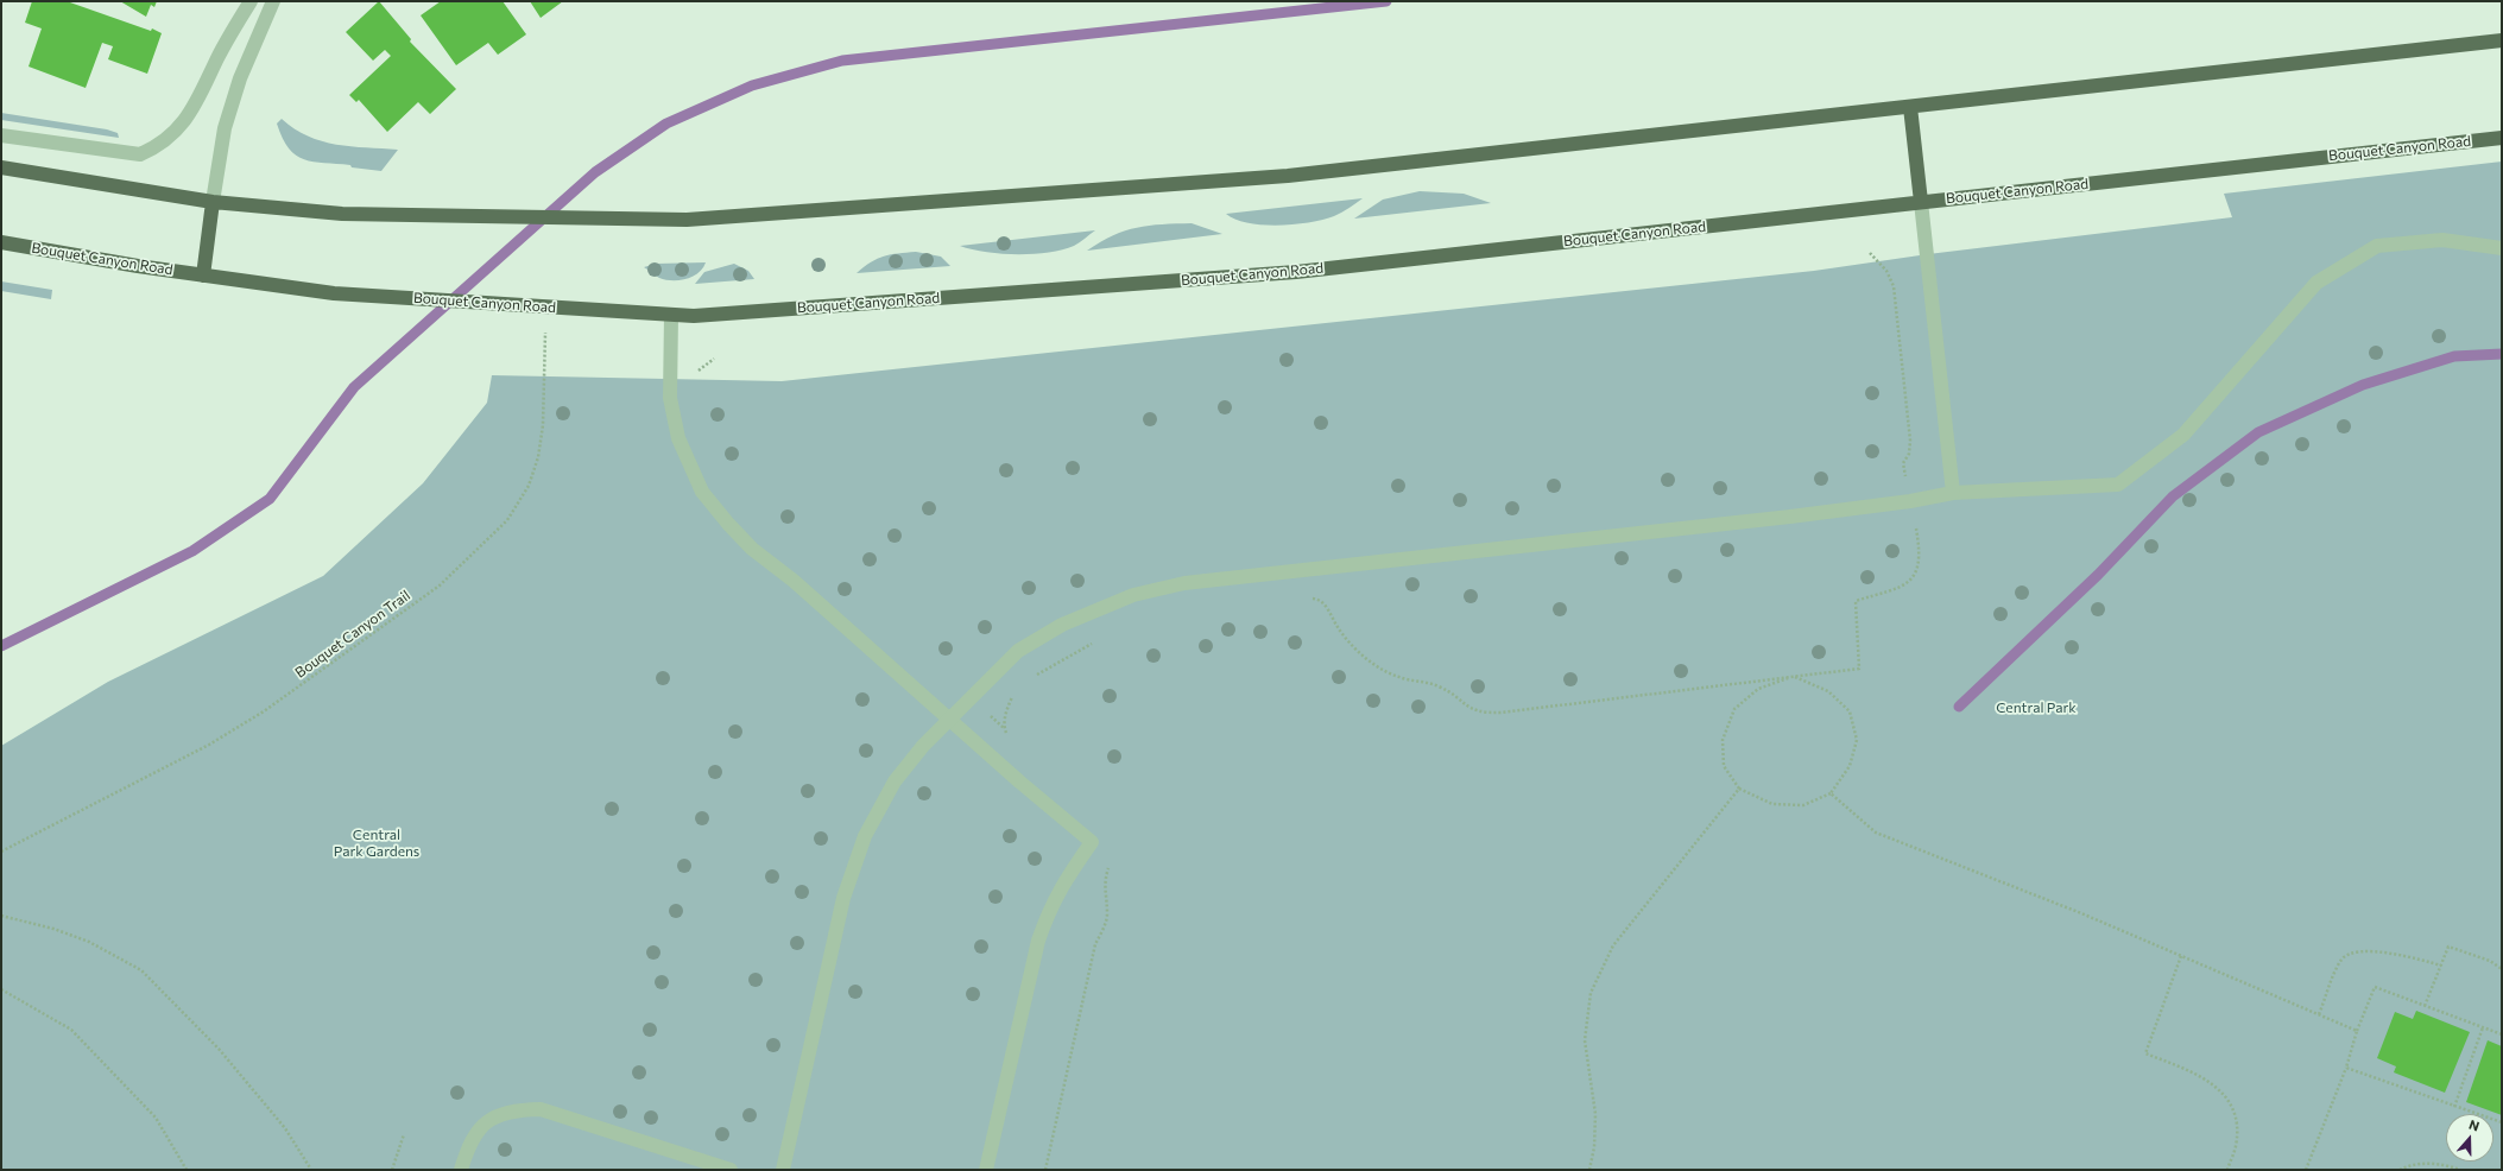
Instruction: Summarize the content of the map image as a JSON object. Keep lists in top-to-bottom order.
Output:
{
  "streets": {
    "main road": ["Bouquet Canyon Road"],
    "path": ["Bouquet Canyon Trail"]
  },
  "crossings": [
    ["Bouquet Canyon Road", "Bouquet Canyon Trail"]
  ],
  "parks": ["Central Park", "Central Park Gardens"],
  "north": "top"
}
